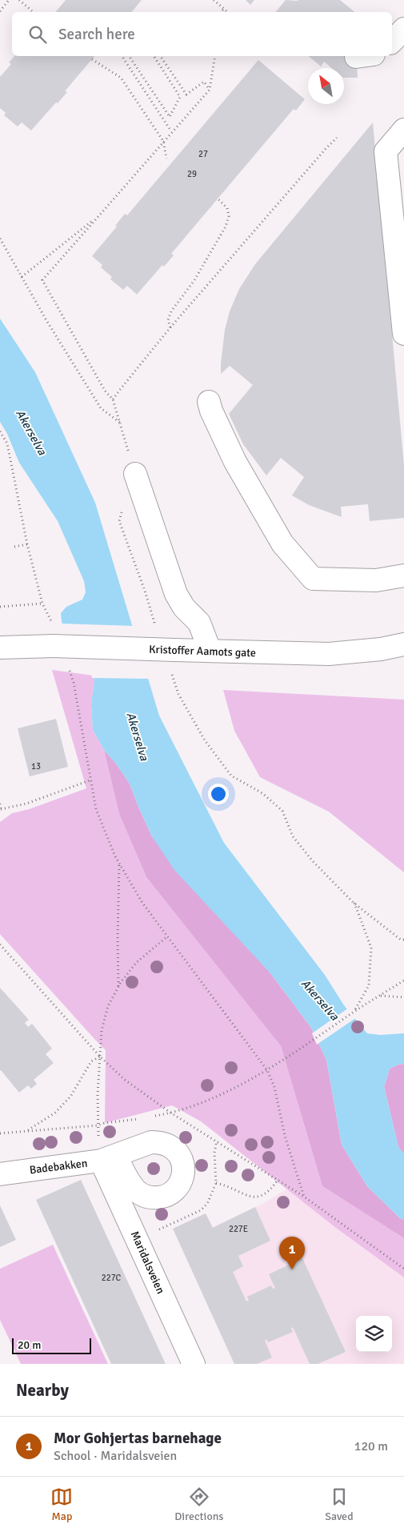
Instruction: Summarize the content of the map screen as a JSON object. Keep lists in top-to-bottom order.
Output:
{
  "streets": {
    "street": ["Kristoffer Aamots gate", "Badebakken", "Maridalsveien"]
  },
  "crossings": [
    ["Badebakken", "Maridalsveien"]
  ],
  "water": ["Akerselva"],
  "house_numbers": [
    "27",
    "29",
    "13",
    "227E",
    "227C"
  ],
  "scale_bar": "20 m",
  "north": "top left",
  "page": {
    "search": "Search here",
    "pins": "1",
    "scale": "20 m",
    "heading": "Nearby",
    "list": [
      {
        "mark": "1",
        "name": "Mor Gohjertas barnehage",
        "note": "School · Maridalsveien",
        "value": "120 m"
      }
    ],
    "nav": ["Map", "Directions", "Saved"]
  }
}
